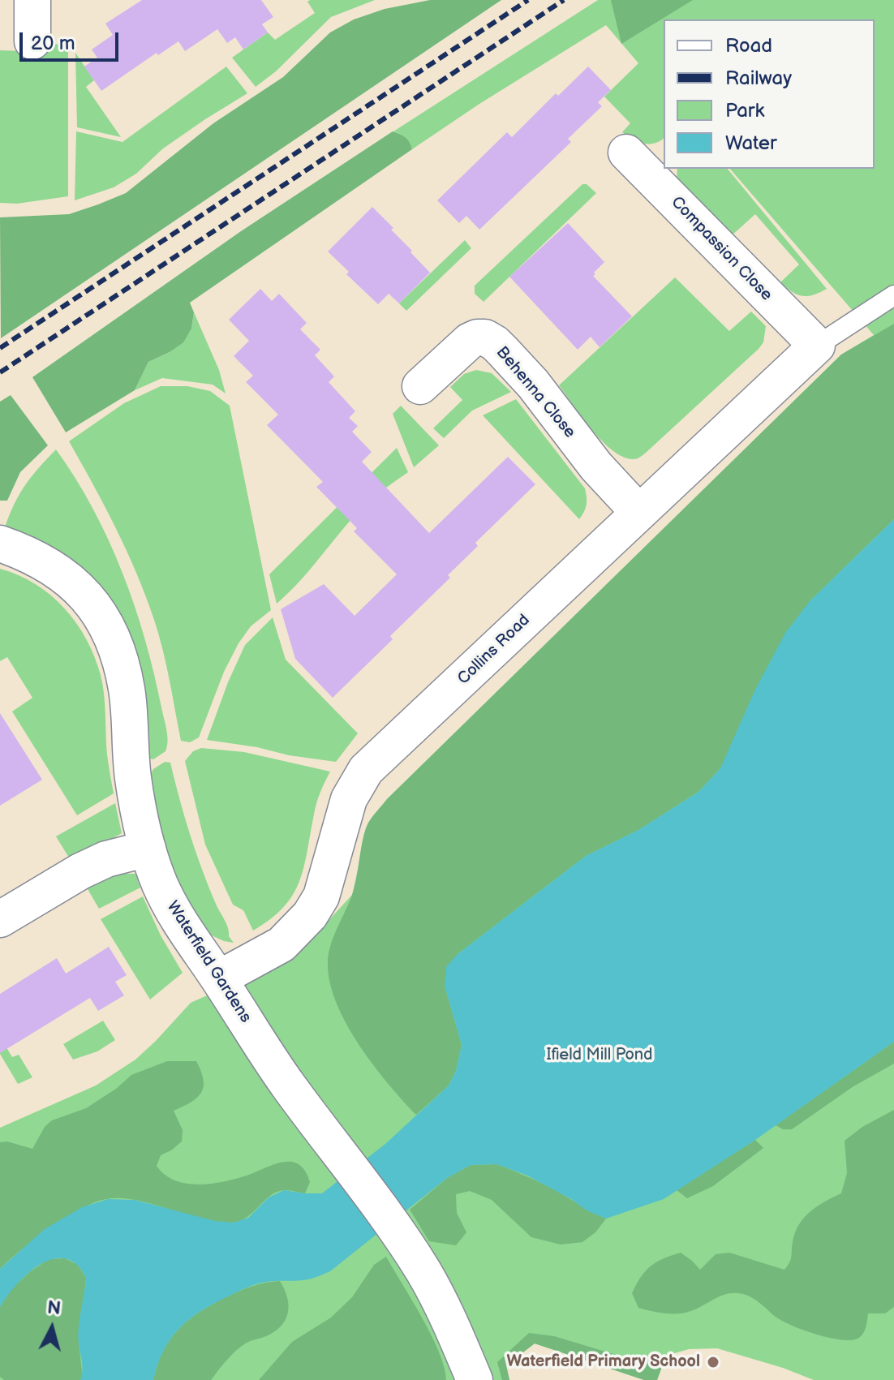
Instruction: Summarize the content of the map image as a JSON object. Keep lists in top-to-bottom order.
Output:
{
  "streets": {
    "street": [
      "Compassion Close",
      "Behenna Close",
      "Collins Road",
      "Waterfield Gardens"
    ]
  },
  "crossings": [
    ["Compassion Close", "Collins Road"],
    ["Behenna Close", "Collins Road"],
    ["Collins Road", "Waterfield Gardens"]
  ],
  "parks": ["Ifield Mill Pond"],
  "places": ["Waterfield Primary School"],
  "legend": [
    "Road",
    "Railway",
    "Park",
    "Water"
  ],
  "scale_bar": "20 m",
  "north": "top"
}
